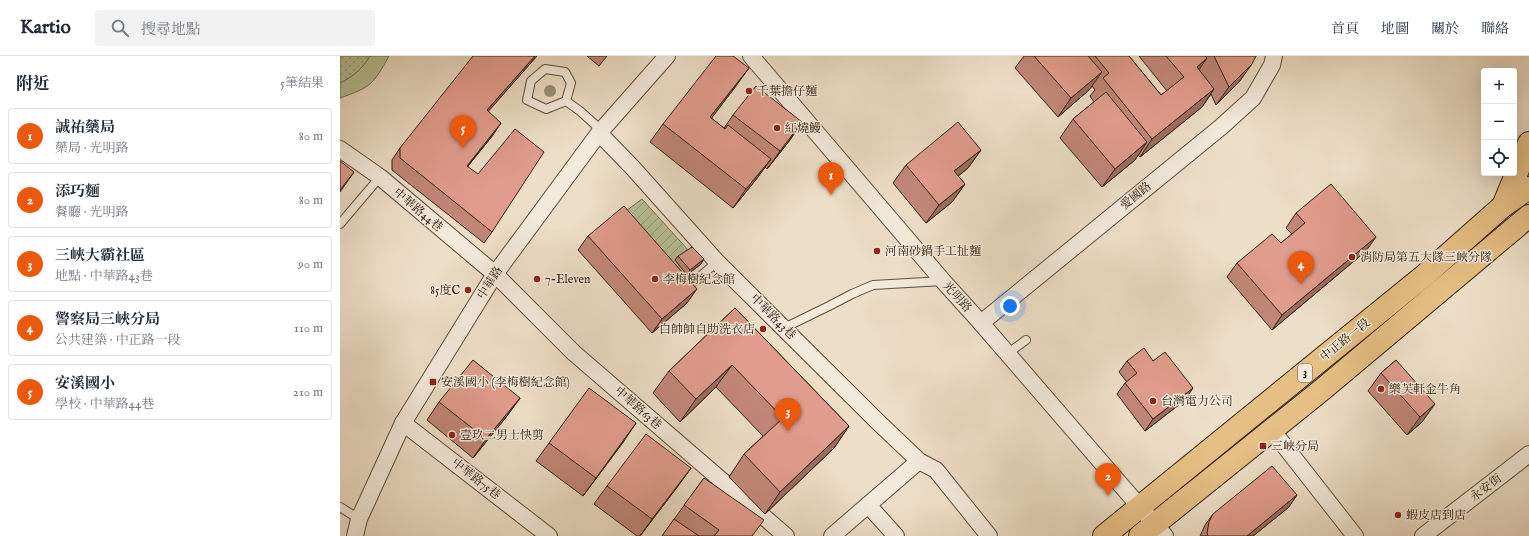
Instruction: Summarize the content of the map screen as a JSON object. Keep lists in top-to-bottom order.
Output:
{
  "streets": {
    "main road": ["中正路一段", "3"],
    "street": [
      "愛國路",
      "中華路44巷",
      "中華路",
      "光明路",
      "中華路43巷",
      "中華路63巷",
      "中華路75巷",
      "永安街"
    ]
  },
  "crossings": [
    ["愛國路", "光明路"],
    ["中華路44巷", "中華路"],
    ["中華路44巷", "中華路63巷"],
    ["中華路", "中華路43巷"],
    ["中華路", "中華路63巷"],
    ["中華路", "中華路75巷"],
    ["光明路", "中正路一段"]
  ],
  "places": {
    "other": [
      "千葉擔仔麵",
      "紅燒鰻",
      "河南砂鍋手工扯麵",
      "消防局第五大隊三峽分隊",
      "7-Eleven",
      "李梅樹紀念館",
      "85度C",
      "白帥帥自助洗衣店",
      "樂芙軒金牛角",
      "台灣電力公司",
      "壹玖二男士快剪",
      "蝦皮店到店"
    ],
    "transit": ["安溪國小 (李梅樹紀念館)", "三峽分局"]
  },
  "page": {
    "header": "Kartio",
    "search": "搜尋地點",
    "nav": [
      "首頁",
      "地圖",
      "關於",
      "聯絡"
    ],
    "heading": ["附近", "5筆結果"],
    "map_buttons": ["+", "−"],
    "list": [
      {
        "mark": "1",
        "name": "誠祐藥局",
        "note": "藥局 · 光明路",
        "value": "80 m"
      },
      {
        "mark": "2",
        "name": "添巧麵",
        "note": "餐廳 · 光明路",
        "value": "80 m"
      },
      {
        "mark": "3",
        "name": "三峽大霸社區",
        "note": "地點 · 中華路43巷",
        "value": "90 m"
      },
      {
        "mark": "4",
        "name": "警察局三峽分局",
        "note": "公共建築 · 中正路一段",
        "value": "110 m"
      },
      {
        "mark": "5",
        "name": "安溪國小",
        "note": "學校 · 中華路44巷",
        "value": "210 m"
      }
    ],
    "pins": [
      "5",
      "1",
      "4",
      "3",
      "2"
    ]
  }
}
